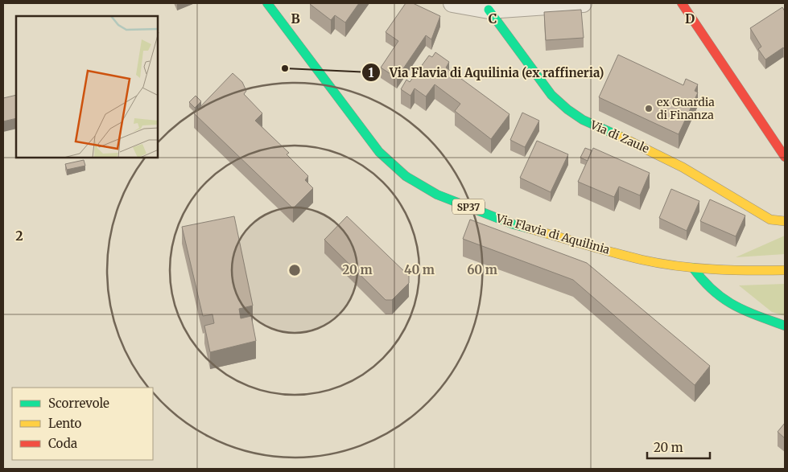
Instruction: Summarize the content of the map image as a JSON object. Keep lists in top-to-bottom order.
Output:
{
  "streets": {
    "street": ["Via di Zaule", "SP37", "Via Flavia di Aquilinia"]
  },
  "places": ["Via Flavia di Aquilinia (ex raffineria)", "ex Guardia di Finanza"],
  "legend": ["Scorrevole", "Lento", "Coda"],
  "scale_bar": "20 m",
  "grid": {
    "columns": ["B", "C", "D"],
    "rows": ["2"]
  },
  "rings": ["20 m", "40 m", "60 m"]
}
